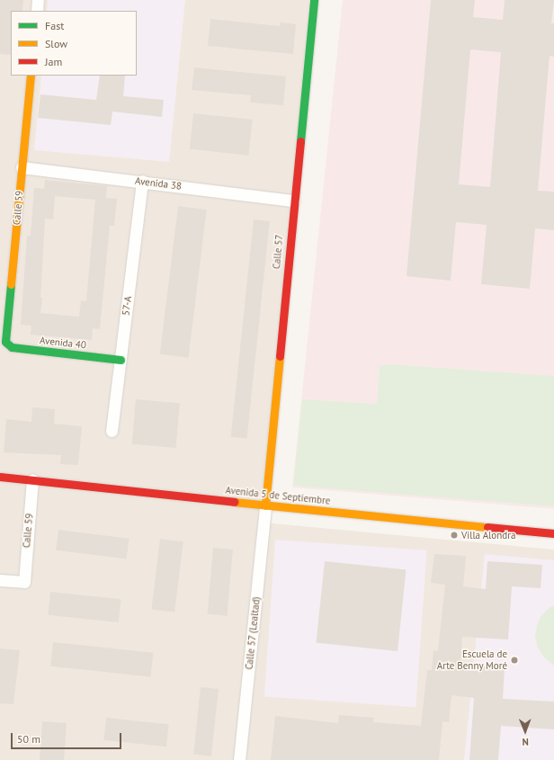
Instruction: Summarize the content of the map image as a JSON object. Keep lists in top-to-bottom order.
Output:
{
  "streets": {
    "street": [
      "Avenida 38",
      "Calle 59",
      "Calle 57",
      "57-A",
      "Avenida 40",
      "Avenida 5 de Septiembre",
      "Calle 57 (Lealtad)"
    ]
  },
  "crossings": [
    ["Avenida 38", "Calle 59"],
    ["Avenida 38", "Calle 57"],
    ["Avenida 38", "57-A"],
    ["Calle 59", "Avenida 40"],
    ["Calle 59", "Avenida 5 de Septiembre"],
    ["Calle 57", "Avenida 5 de Septiembre"],
    ["Calle 57", "Calle 57 (Lealtad)"],
    ["57-A", "Avenida 40"],
    ["Avenida 5 de Septiembre", "Calle 57 (Lealtad)"]
  ],
  "places": ["Villa Alondra", "Escuela de Arte Benny Moré"],
  "legend": ["Fast", "Slow", "Jam"],
  "scale_bar": "50 m",
  "north": "bottom"
}
